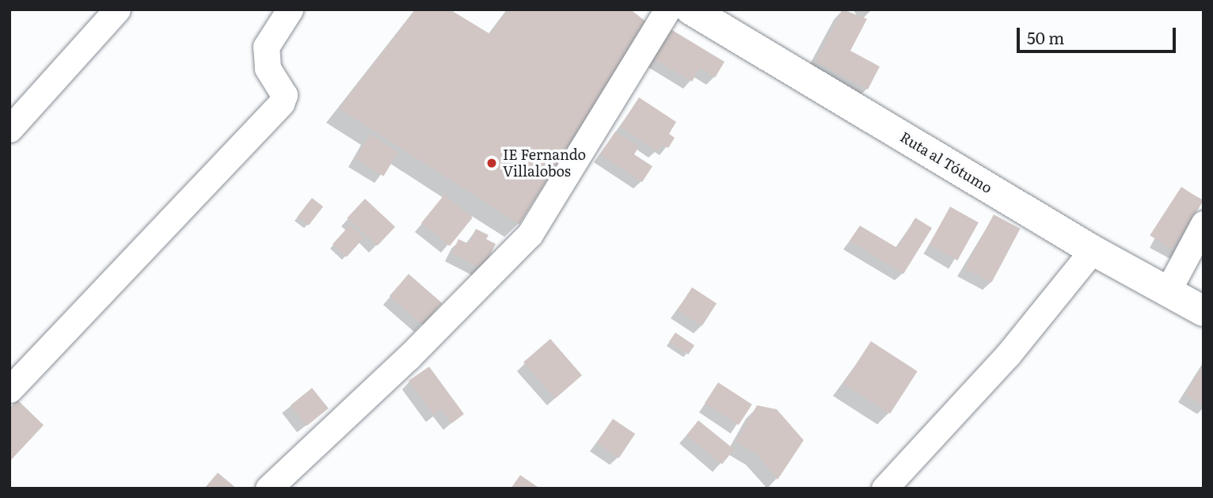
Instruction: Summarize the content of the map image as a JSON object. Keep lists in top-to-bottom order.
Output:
{
  "streets": {
    "main road": ["Ruta al Tótumo"]
  },
  "places": ["IE Fernando Villalobos"],
  "scale_bar": "50 m"
}
